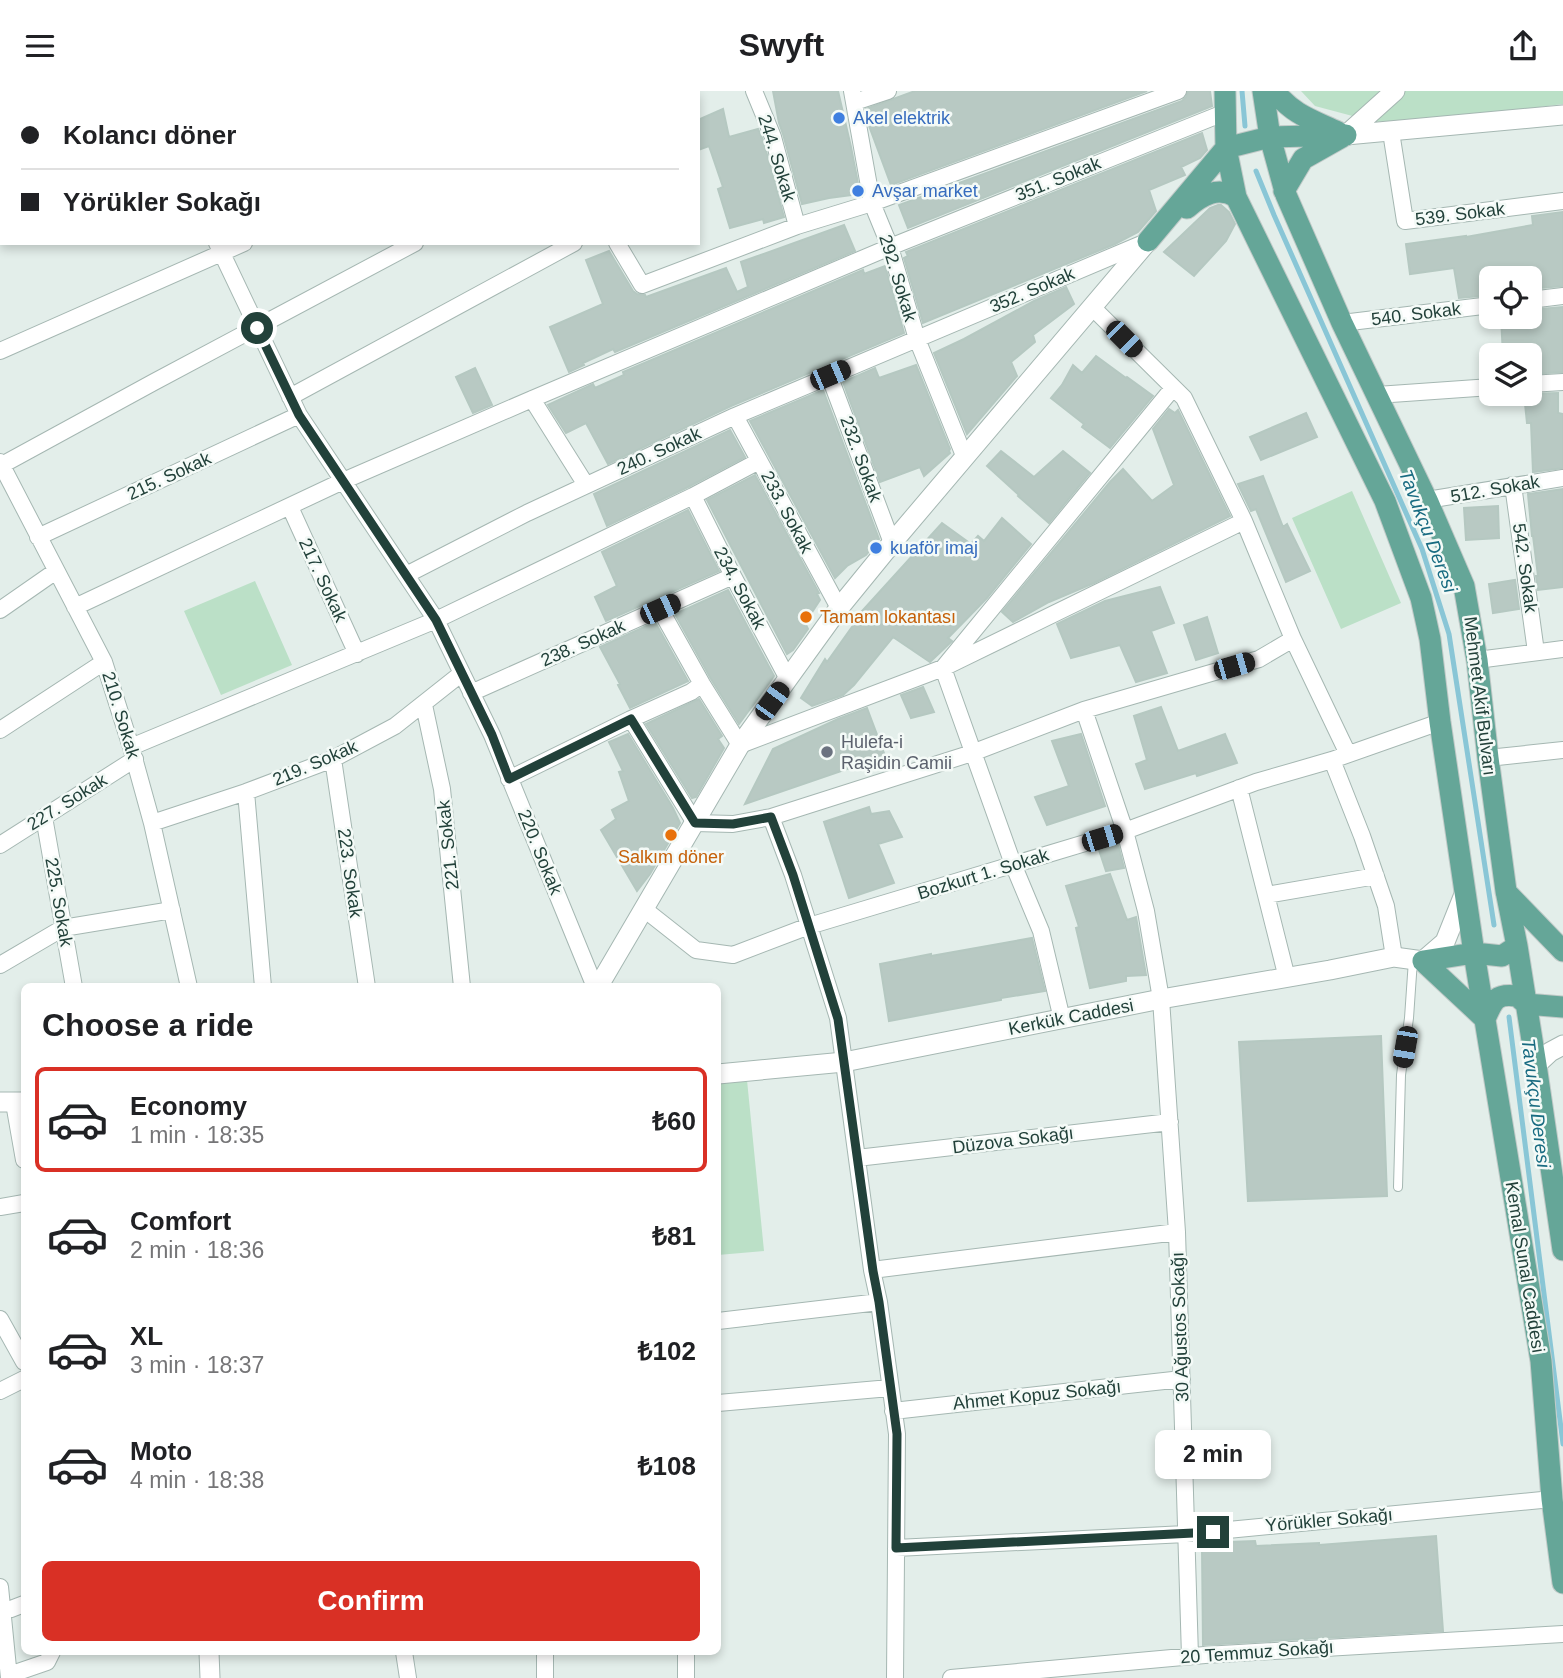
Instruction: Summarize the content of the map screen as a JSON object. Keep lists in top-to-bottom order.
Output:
{
  "streets": {
    "main road": ["Mehmet Akif Bulvarı", "Kemal Sunal Caddesi"],
    "street": [
      "244. Sokak",
      "351. Sokak",
      "539. Sokak",
      "292. Sokak",
      "352. Sokak",
      "540. Sokak",
      "240. Sokak",
      "232. Sokak",
      "215. Sokak",
      "512. Sokak",
      "233. Sokak",
      "542. Sokak",
      "217. Sokak",
      "234. Sokak",
      "238. Sokak",
      "210. Sokak",
      "219. Sokak",
      "227. Sokak",
      "221. Sokak",
      "220. Sokak",
      "223. Sokak",
      "Bozkurt 1. Sokak",
      "225. Sokak",
      "Kerkük Caddesi",
      "Düzova Sokağı",
      "30 Ağustos Sokağı",
      "Ahmet Kopuz Sokağı",
      "Yörükler Sokağı",
      "20 Temmuz Sokağı"
    ]
  },
  "crossings": [
    ["351. Sokak", "292. Sokak"],
    ["351. Sokak", "217. Sokak"],
    ["351. Sokak", "210. Sokak"],
    ["351. Sokak", "220. Sokak"],
    ["292. Sokak", "352. Sokak"],
    ["292. Sokak", "240. Sokak"],
    ["352. Sokak", "240. Sokak"],
    ["540. Sokak", "Mehmet Akif Bulvarı"],
    ["240. Sokak", "232. Sokak"],
    ["240. Sokak", "233. Sokak"],
    ["240. Sokak", "220. Sokak"],
    ["215. Sokak", "210. Sokak"],
    ["215. Sokak", "220. Sokak"],
    ["512. Sokak", "542. Sokak"],
    ["512. Sokak", "Mehmet Akif Bulvarı"],
    ["233. Sokak", "227. Sokak"],
    ["217. Sokak", "227. Sokak"],
    ["234. Sokak", "238. Sokak"],
    ["234. Sokak", "227. Sokak"],
    ["238. Sokak", "220. Sokak"],
    ["210. Sokak", "219. Sokak"],
    ["210. Sokak", "227. Sokak"],
    ["219. Sokak", "221. Sokak"],
    ["219. Sokak", "220. Sokak"],
    ["219. Sokak", "223. Sokak"],
    ["227. Sokak", "220. Sokak"],
    ["227. Sokak", "225. Sokak"],
    ["Bozkurt 1. Sokak", "30 Ağustos Sokağı"],
    ["Kerkük Caddesi", "30 Ağustos Sokağı"],
    ["Düzova Sokağı", "30 Ağustos Sokağı"],
    ["Kemal Sunal Caddesi", "Yörükler Sokağı"],
    ["30 Ağustos Sokağı", "Ahmet Kopuz Sokağı"],
    ["30 Ağustos Sokağı", "Yörükler Sokağı"],
    ["30 Ağustos Sokağı", "20 Temmuz Sokağı"]
  ],
  "water": ["Tavukçu Deresi"],
  "places": [
    "Akel elektrik",
    "Avşar market",
    "kuaför imaj",
    "Tamam lokantası",
    "Hulefa-i Raşidin Camii",
    "Salkım döner"
  ],
  "page": {
    "header": "Swyft",
    "banner": ["Kolancı döner", "Yörükler Sokağı"],
    "heading": "Choose a ride",
    "list": [
      {
        "name": "Economy",
        "note": "1 min · 18:35",
        "value": "₺60"
      },
      {
        "name": "Comfort",
        "note": "2 min · 18:36",
        "value": "₺81"
      },
      {
        "name": "XL",
        "note": "3 min · 18:37",
        "value": "₺102"
      },
      {
        "name": "Moto",
        "note": "4 min · 18:38",
        "value": "₺108"
      }
    ],
    "bubble": "2 min",
    "buttons": "Confirm"
  }
}
